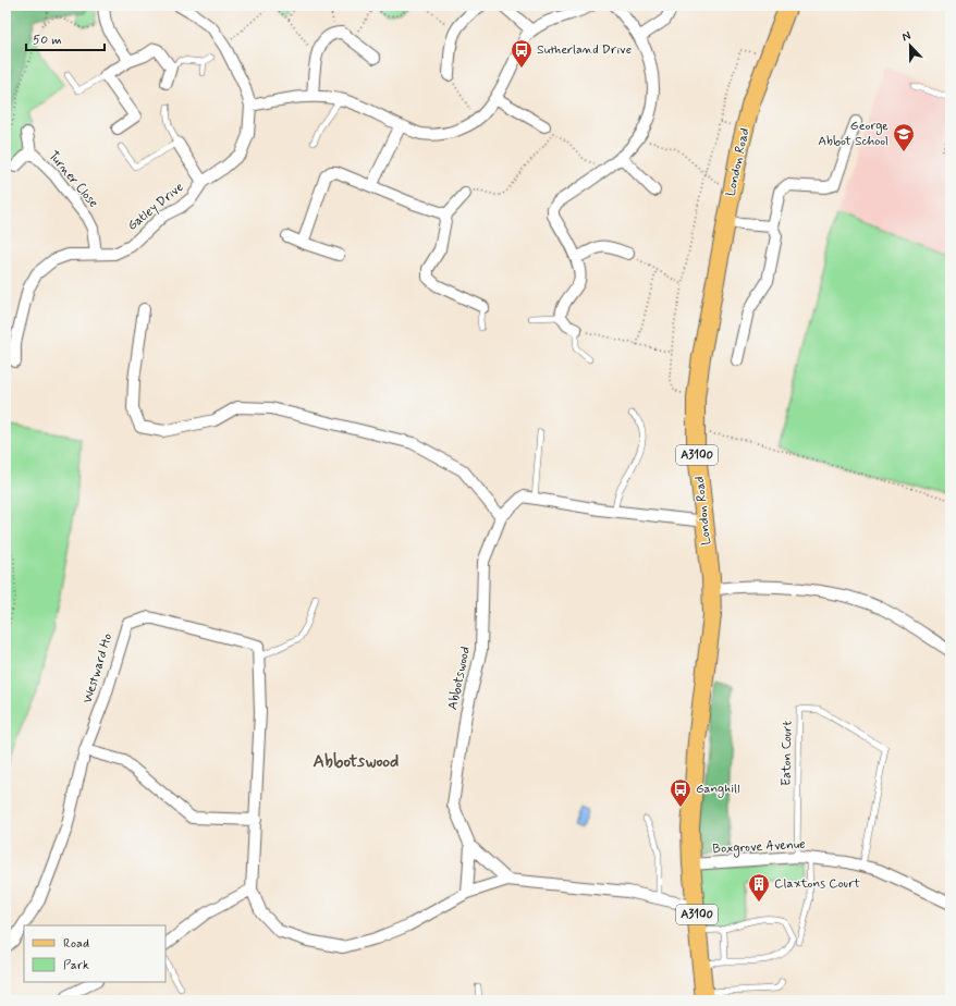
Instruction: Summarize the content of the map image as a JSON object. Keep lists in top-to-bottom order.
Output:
{
  "streets": {
    "main road": ["London Road", "A3100"],
    "street": [
      "Turner Close",
      "Gatley Drive",
      "Westward Ho",
      "Abbotswood",
      "Boxgrove Avenue"
    ],
    "lane": ["Eaton Court"]
  },
  "crossings": [
    ["London Road", "Abbotswood"],
    ["London Road", "Boxgrove Avenue"],
    ["Turner Close", "Gatley Drive"],
    ["Eaton Court", "Boxgrove Avenue"]
  ],
  "districts": ["Abbotswood"],
  "places": {
    "bus stop": ["Sutherland Drive", "Ganghill"],
    "school or university": ["George Abbot School"],
    "building": ["Claxtons Court"]
  },
  "legend": ["Road", "Park"],
  "scale_bar": "50 m",
  "north": "top"
}
